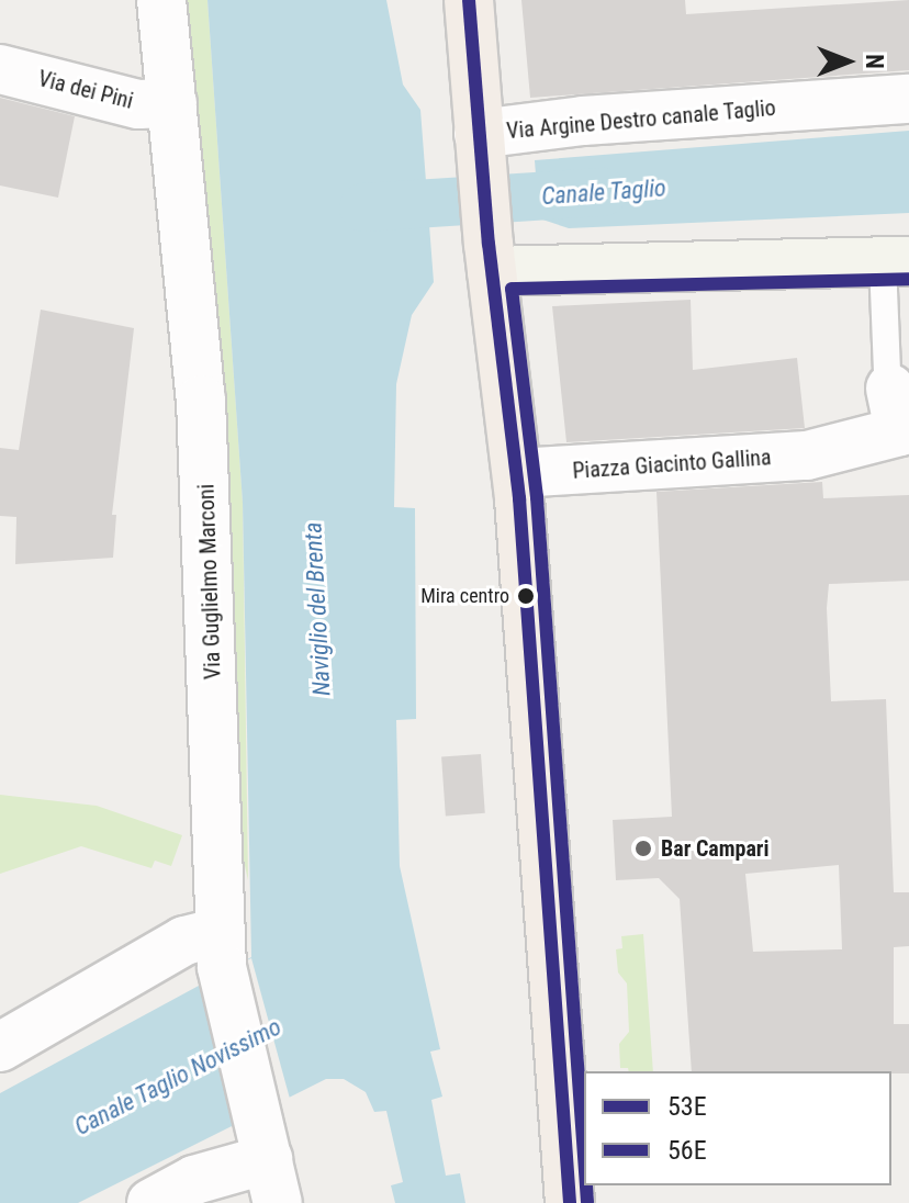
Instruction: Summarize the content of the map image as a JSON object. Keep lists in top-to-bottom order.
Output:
{
  "streets": {
    "street": [
      "Via dei Pini",
      "Via Argine Destro canale Taglio",
      "Piazza Giacinto Gallina",
      "Via Guglielmo Marconi"
    ]
  },
  "crossings": [
    ["Via dei Pini", "Via Guglielmo Marconi"]
  ],
  "water": ["Canale Taglio", "Naviglio del Brenta", "Canale Taglio Novissimo"],
  "places": ["Mira centro", "Bar Campari"],
  "lines": ["transit line 53E", "transit line 56E"],
  "legend": ["53E", "56E"],
  "north": "right"
}
